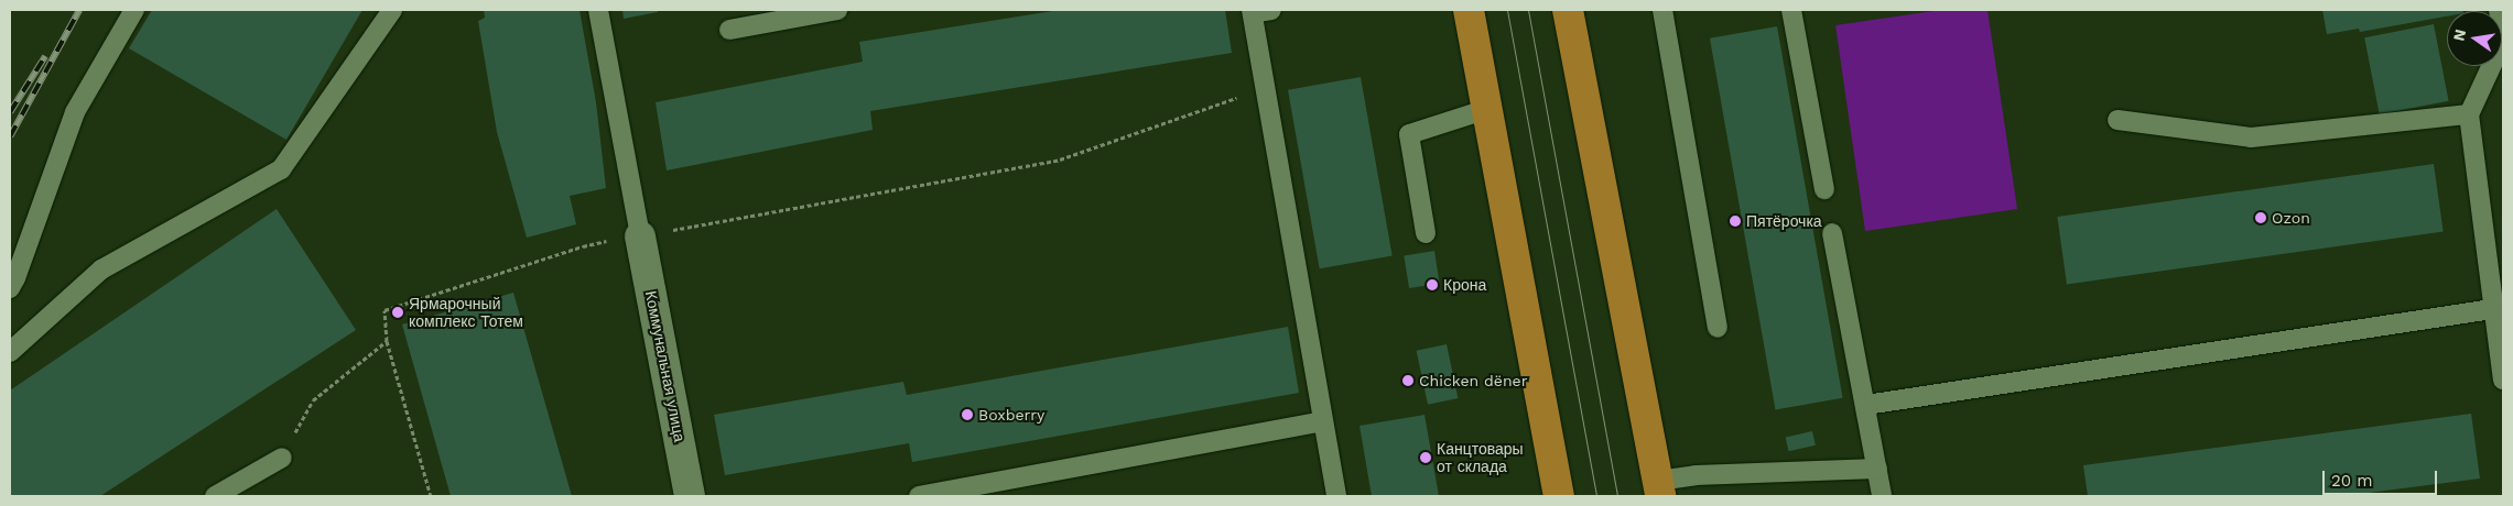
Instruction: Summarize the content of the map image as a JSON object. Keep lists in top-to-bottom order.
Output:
{
  "streets": {
    "street": ["Коммунальная улица"]
  },
  "places": [
    "Ozon",
    "Пятёрочка",
    "Крона",
    "Ярмарочный комплекс Тотем",
    "Chicken dëner",
    "Boxberry",
    "Канцтовары от склада"
  ],
  "scale_bar": "20 m",
  "north": "left"
}
